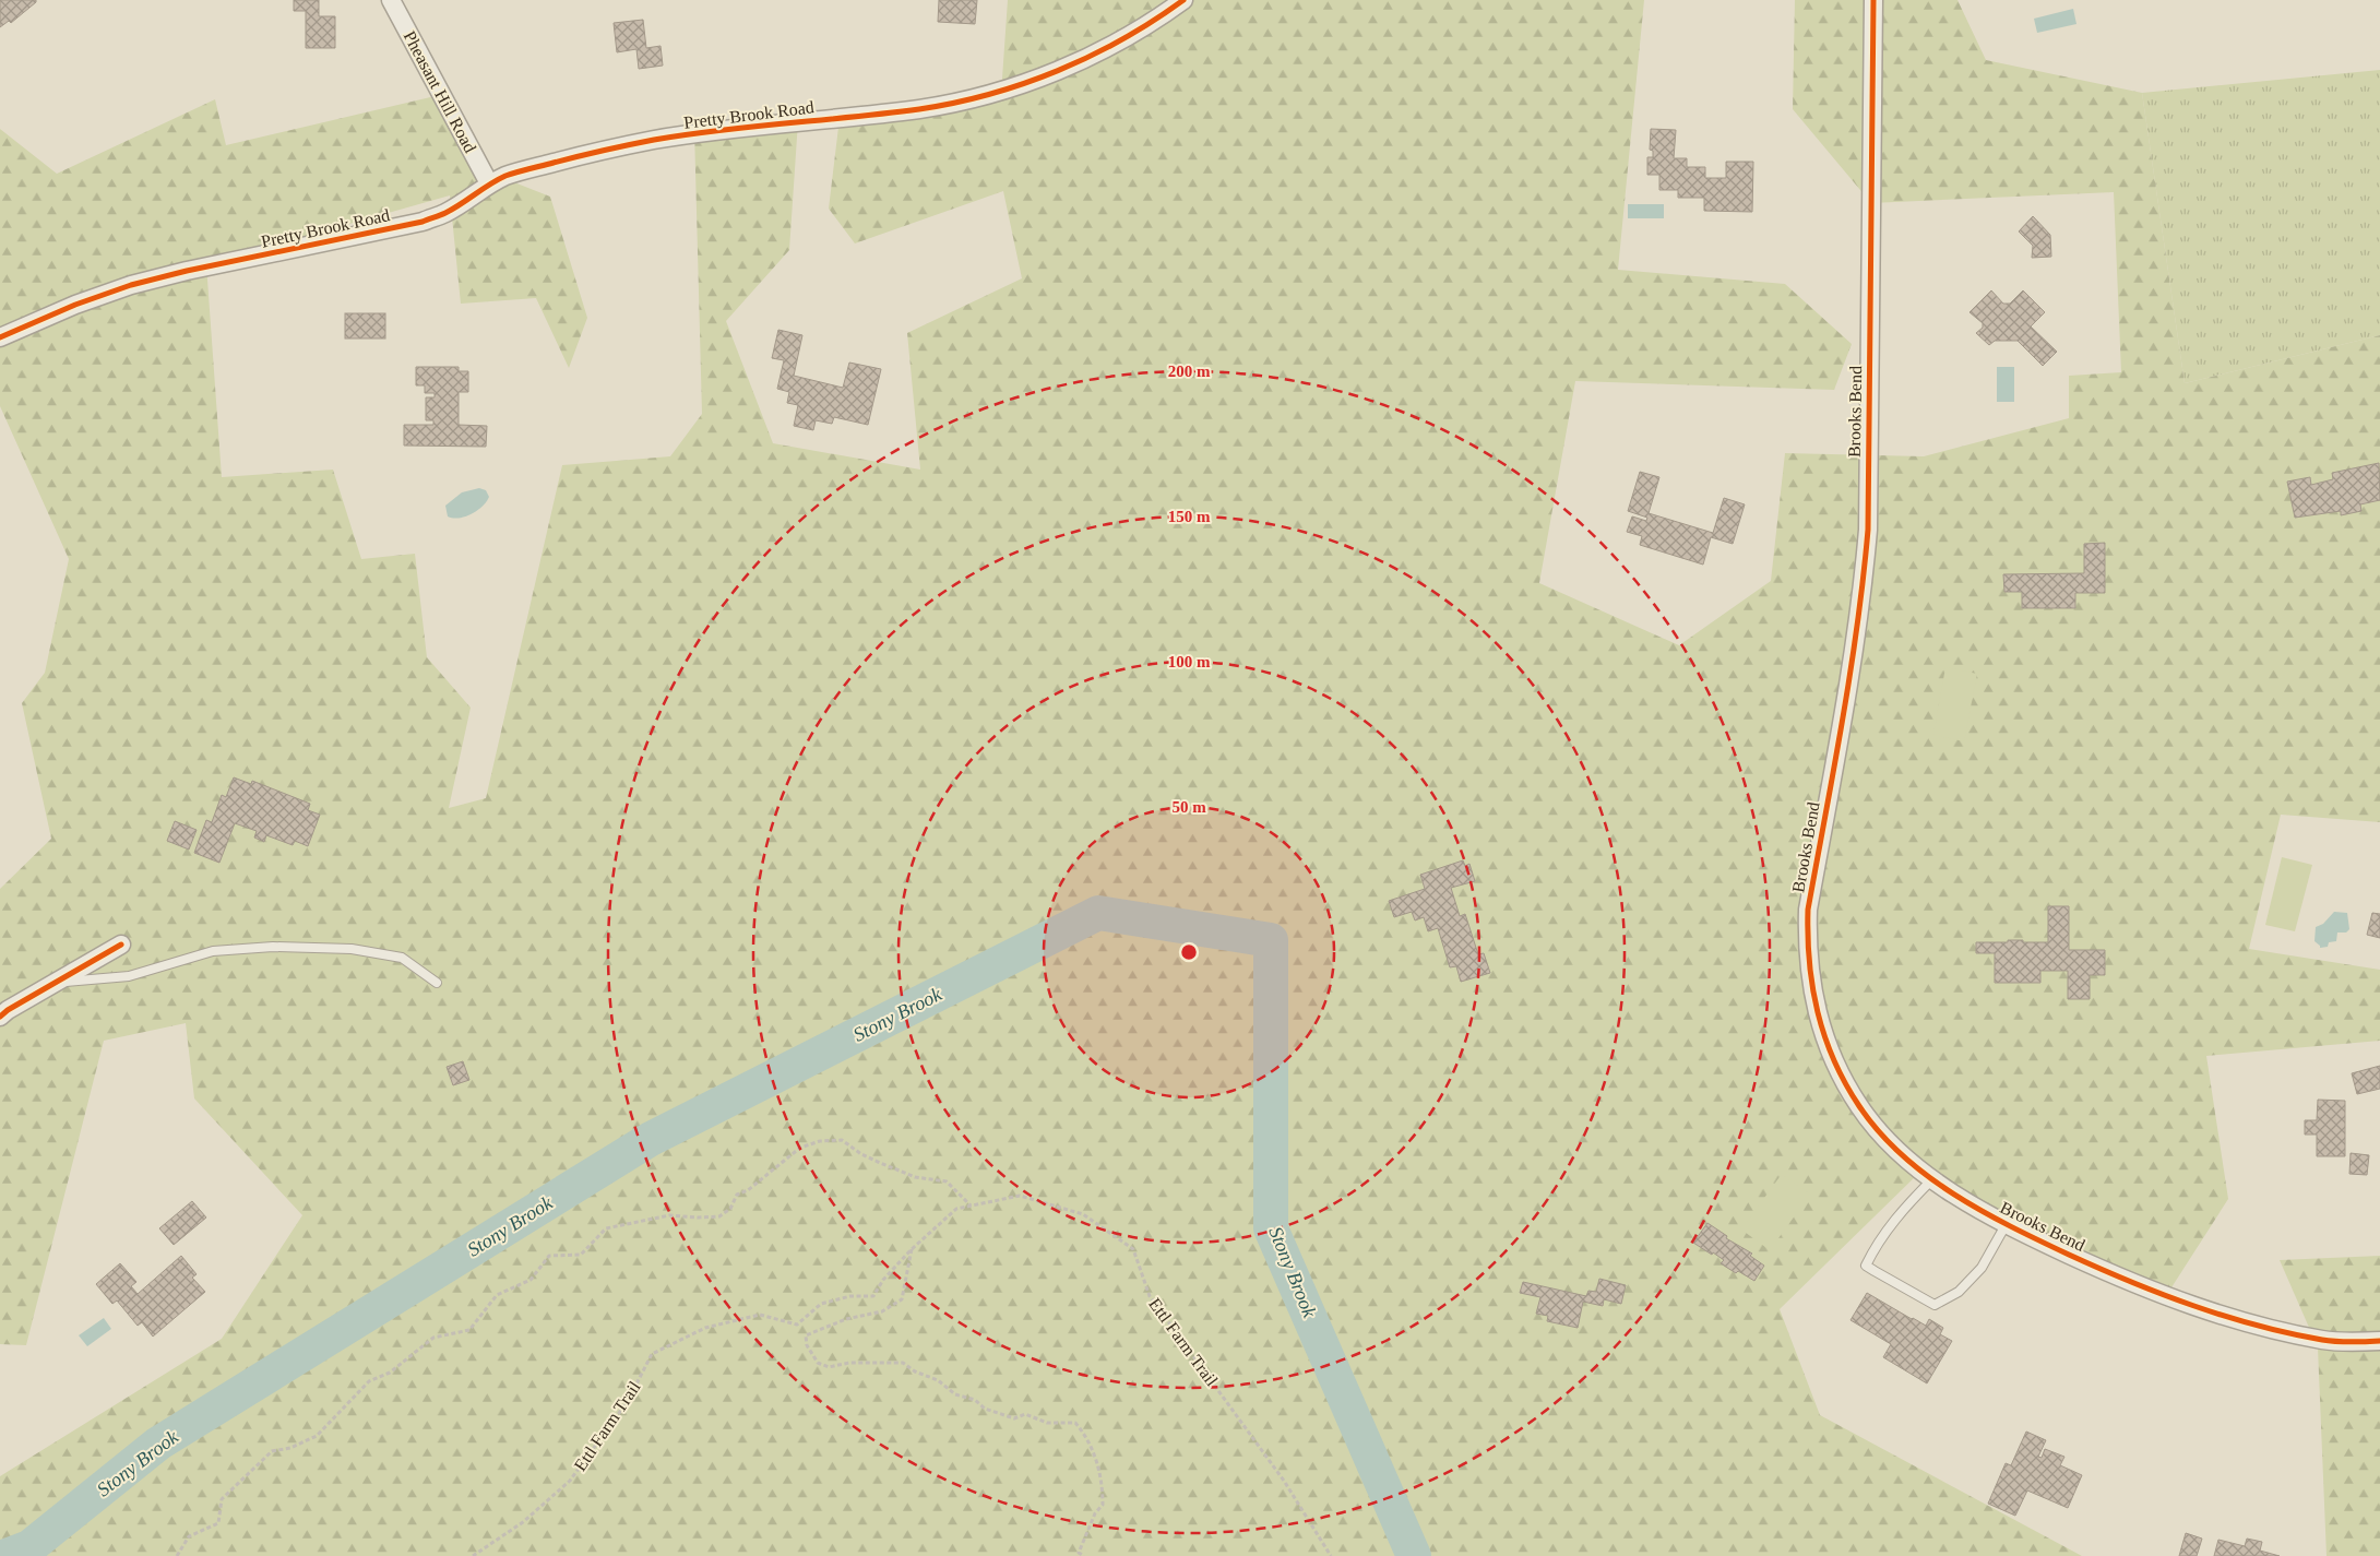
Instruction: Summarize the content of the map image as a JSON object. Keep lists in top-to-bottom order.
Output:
{
  "streets": {
    "street": ["Pheasant Hill Road", "Pretty Brook Road", "Brooks Bend"],
    "path": ["Ettl Farm Trail"]
  },
  "crossings": [
    ["Pheasant Hill Road", "Pretty Brook Road"]
  ],
  "water": ["Stony Brook"],
  "rings": [
    "200 m",
    "150 m",
    "100 m",
    "50 m"
  ]
}
